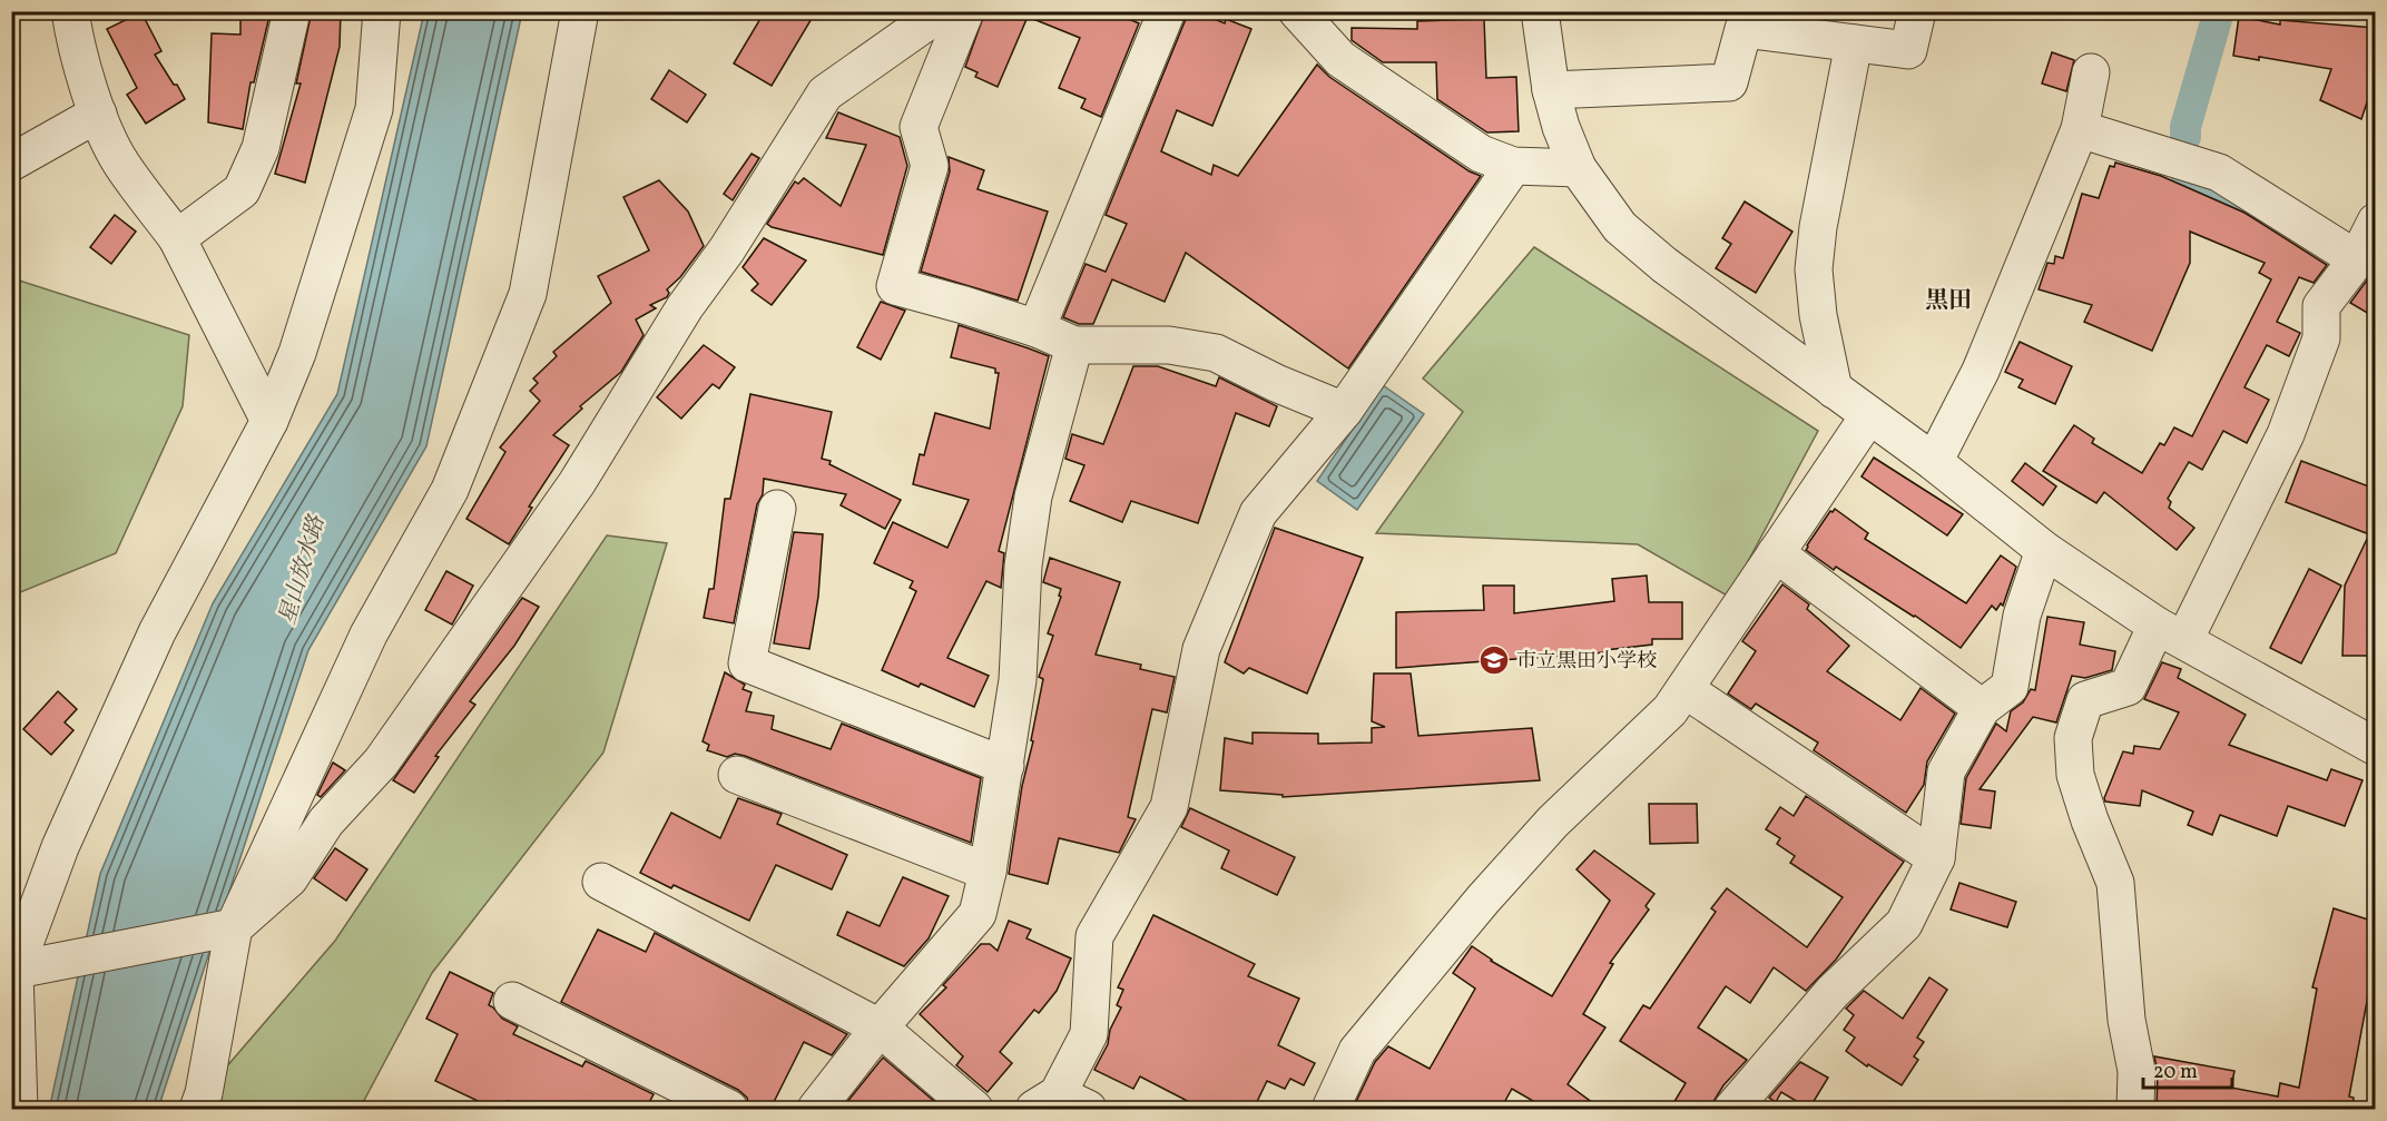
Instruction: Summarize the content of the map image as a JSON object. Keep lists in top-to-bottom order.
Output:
{
  "districts": ["黒田"],
  "water": ["星山放水路"],
  "places": {
    "school or university": ["市立黒田小学校"]
  },
  "scale_bar": "20 m"
}
